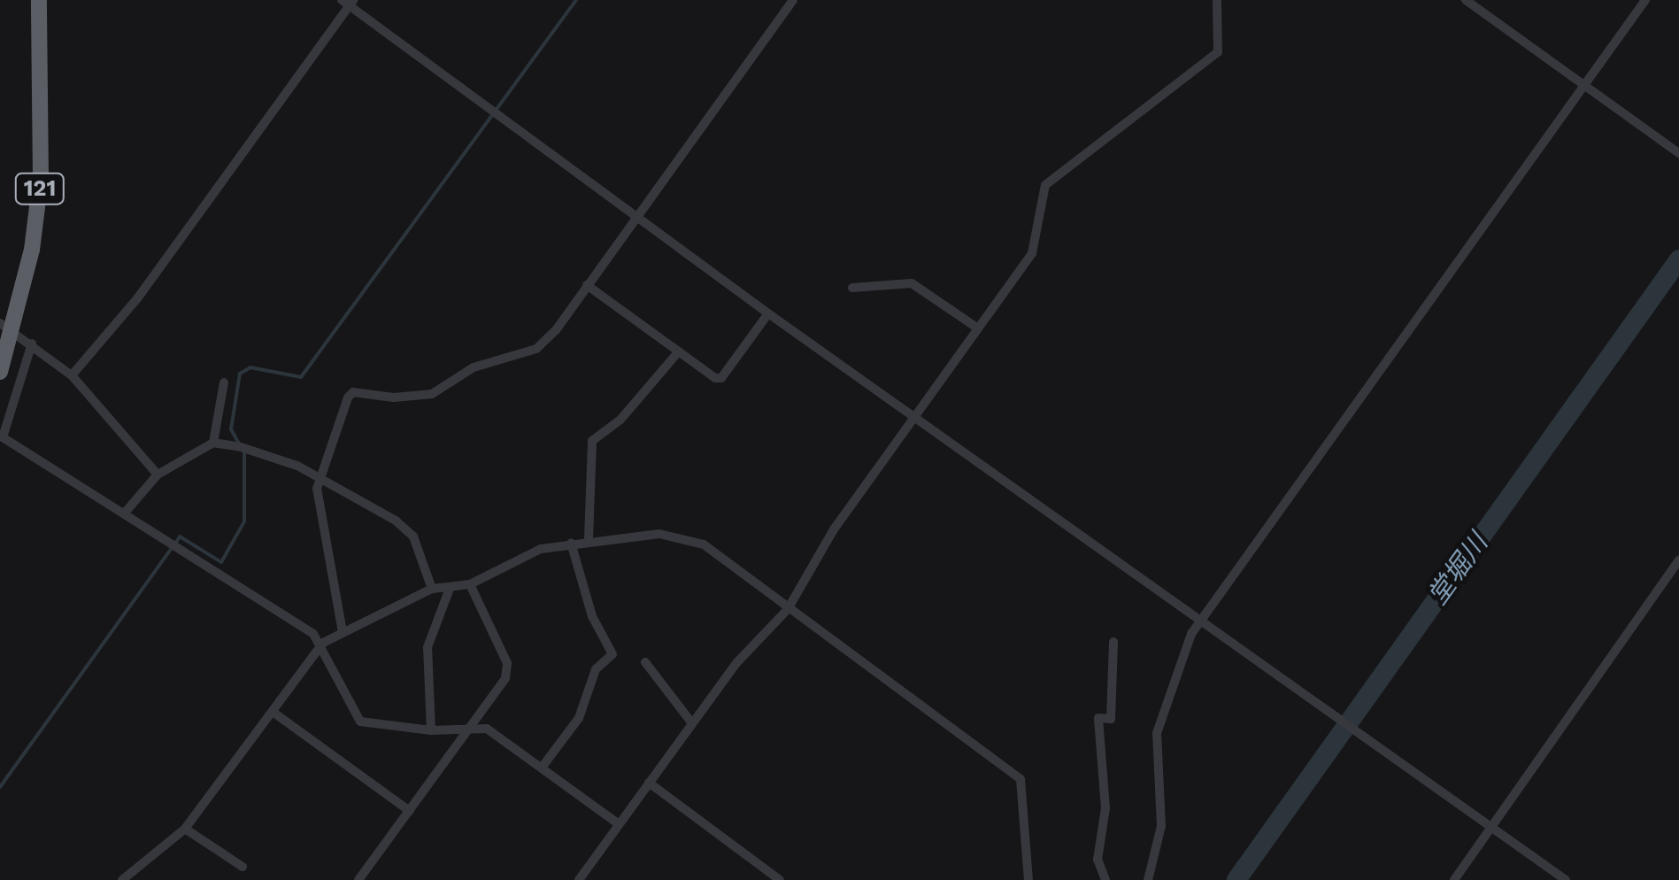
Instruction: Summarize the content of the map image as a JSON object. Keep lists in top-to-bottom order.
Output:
{
  "streets": {
    "highway": ["121"]
  },
  "water": ["堂堀川"]
}
